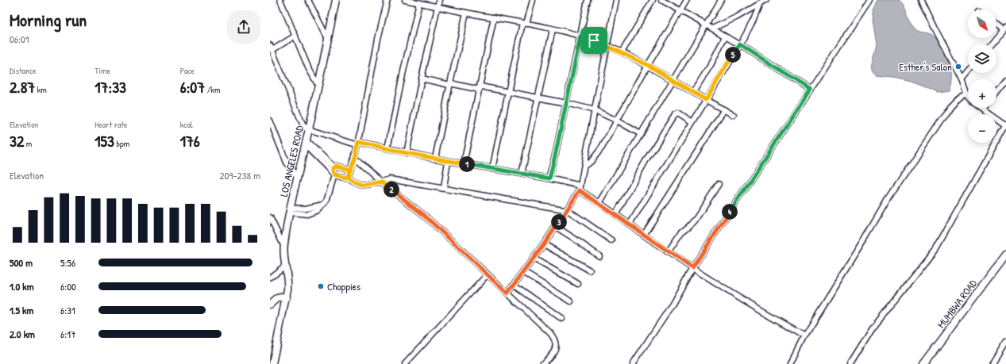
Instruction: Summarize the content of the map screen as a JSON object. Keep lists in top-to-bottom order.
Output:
{
  "streets": {
    "main road": ["LOS ANGELES ROAD", "MUMBWA ROAD"]
  },
  "places": ["Esther's Salon", "Choppies"],
  "north": "bottom right",
  "page": {
    "heading": ["Morning run", "06:01"],
    "map_buttons": ["+", "−"],
    "pins": [
      "5",
      "1",
      "2",
      "4",
      "3"
    ],
    "stats": [
      ["Distance", "2.87 km"],
      ["Time", "17:33"],
      ["Pace", "6:07 /km"],
      ["Elevation", "32 m"],
      ["Heart rate", "153 bpm"],
      ["kcal", "176"]
    ],
    "chart": ["Elevation", "209–238 m"],
    "list": [
      {
        "name": "500 m",
        "note": "5:56"
      },
      {
        "name": "1.0 km",
        "note": "6:00"
      },
      {
        "name": "1.5 km",
        "note": "6:31"
      },
      {
        "name": "2.0 km",
        "note": "6:17"
      }
    ]
  }
}
